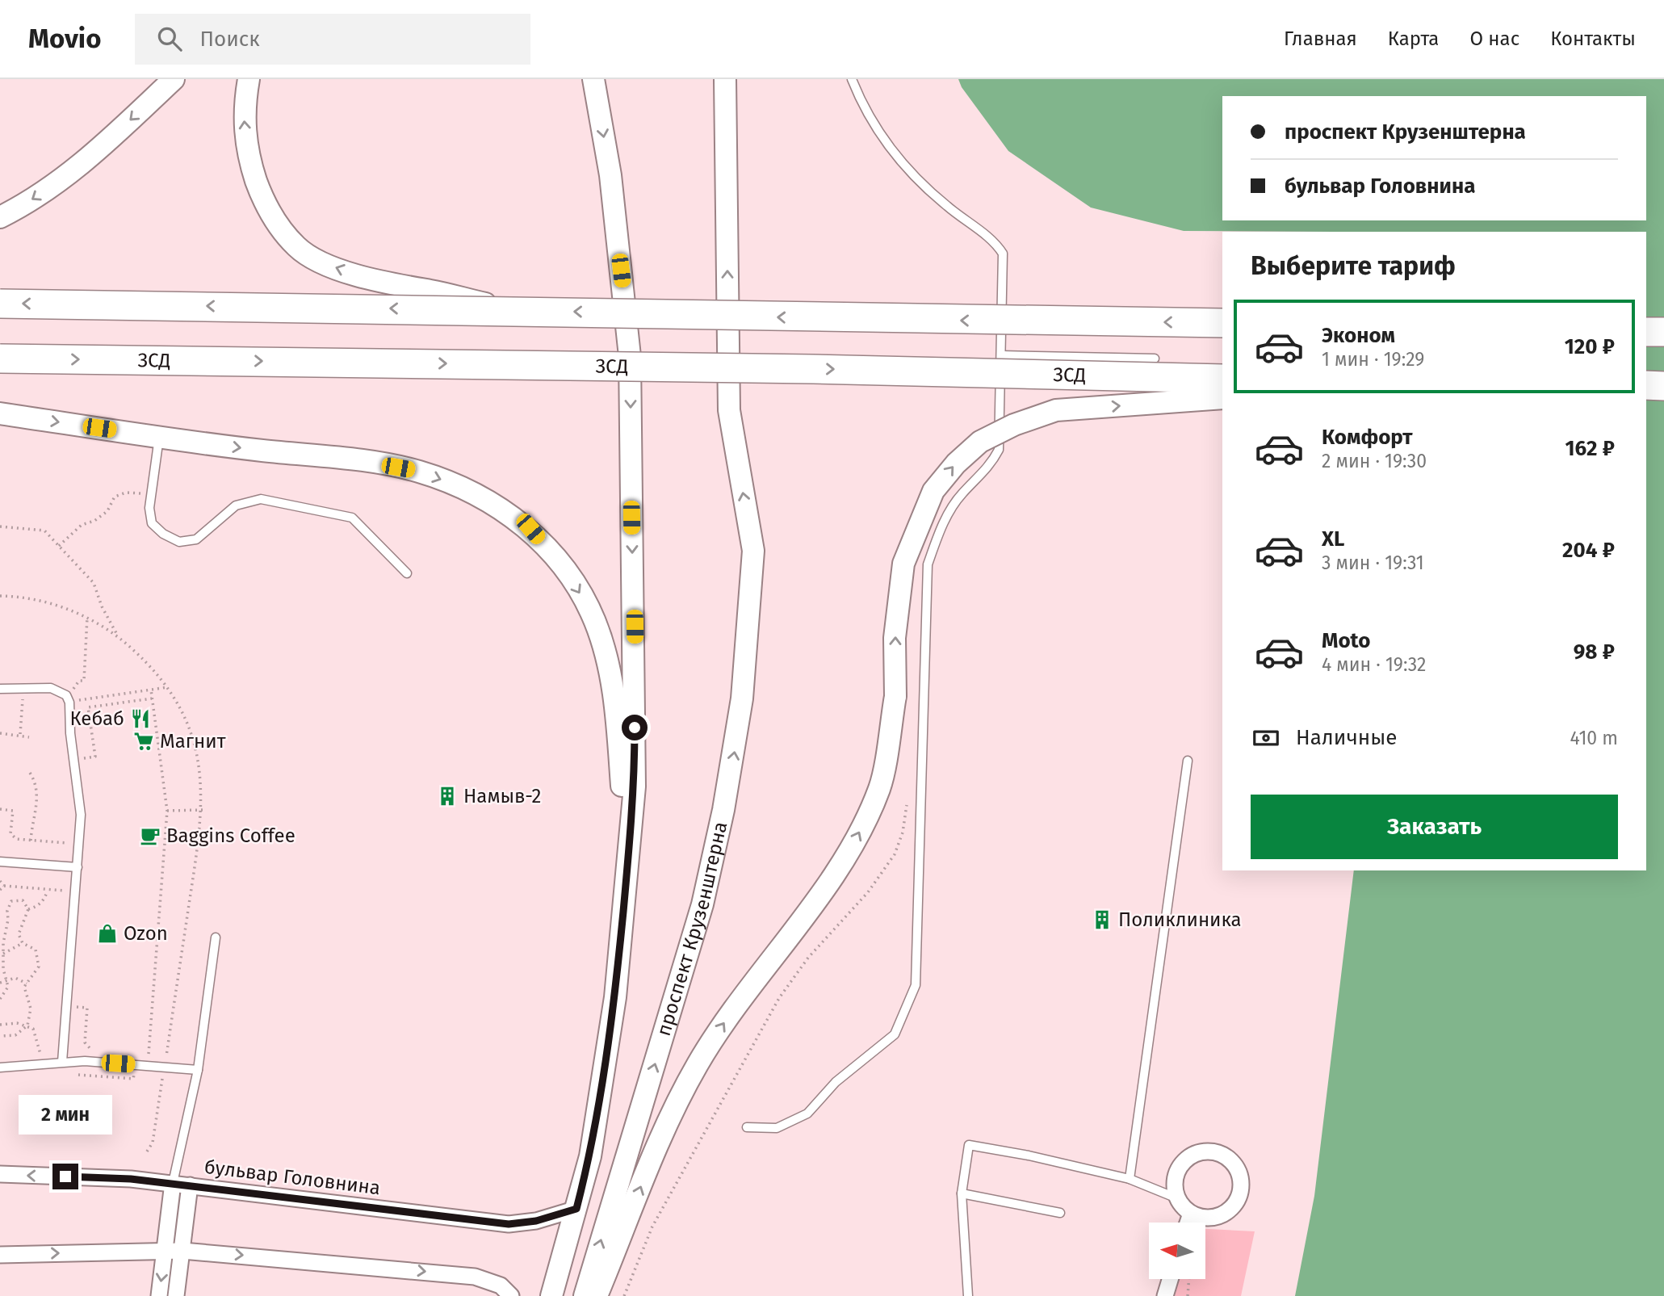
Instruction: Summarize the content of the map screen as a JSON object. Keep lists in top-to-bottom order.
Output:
{
  "streets": {
    "highway": ["ЗСД"],
    "main road": ["проспект Крузенштерна"],
    "street": ["бульвар Головнина"]
  },
  "places": {
    "restaurant": ["Кебаб"],
    "supermarket": ["Магнит"],
    "building": ["Намыв-2", "Поликлиника"],
    "cafe": ["Baggins Coffee"],
    "shop": ["Ozon"]
  },
  "north": "left",
  "page": {
    "header": "Movio",
    "search": "Поиск",
    "nav": [
      "Главная",
      "Карта",
      "О нас",
      "Контакты"
    ],
    "banner": ["проспект Крузенштерна", "бульвар Головнина"],
    "heading": "Выберите тариф",
    "list": [
      {
        "name": "Эконом",
        "note": "1 мин · 19:29",
        "value": "120 ₽"
      },
      {
        "name": "Комфорт",
        "note": "2 мин · 19:30",
        "value": "162 ₽"
      },
      {
        "name": "XL",
        "note": "3 мин · 19:31",
        "value": "204 ₽"
      },
      {
        "name": "Moto",
        "note": "4 мин · 19:32",
        "value": "98 ₽"
      }
    ],
    "pay": ["Наличные", "410 m"],
    "buttons": "Заказать",
    "bubble": "2 мин"
  }
}
